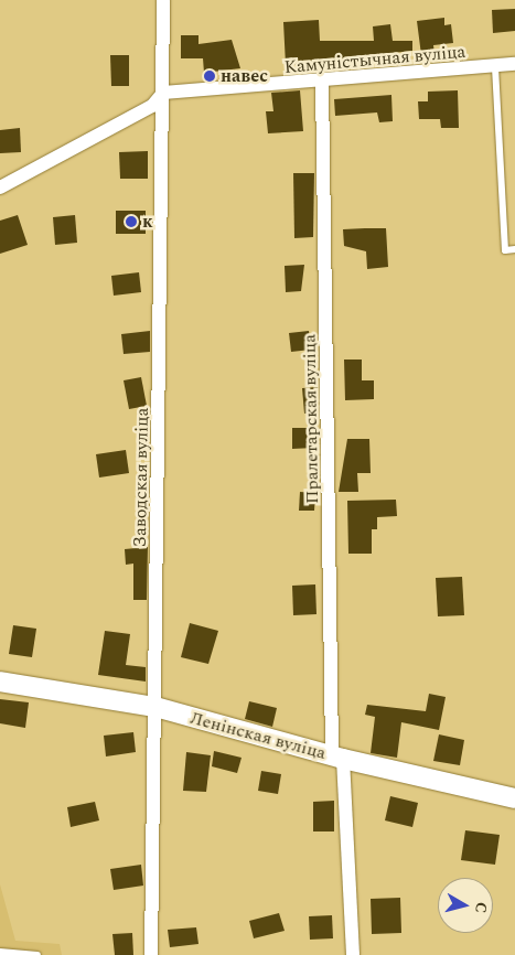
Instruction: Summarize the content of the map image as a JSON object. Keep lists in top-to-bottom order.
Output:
{
  "streets": {
    "street": [
      "Камуністычная вуліца",
      "Пралетарская вуліца",
      "Заводская вуліца",
      "Ленінская вуліца"
    ]
  },
  "crossings": [
    ["Камуністычная вуліца", "Пралетарская вуліца"],
    ["Камуністычная вуліца", "Заводская вуліца"],
    ["Пралетарская вуліца", "Ленінская вуліца"],
    ["Заводская вуліца", "Ленінская вуліца"]
  ],
  "places": ["навес", "к"],
  "north": "right"
}
